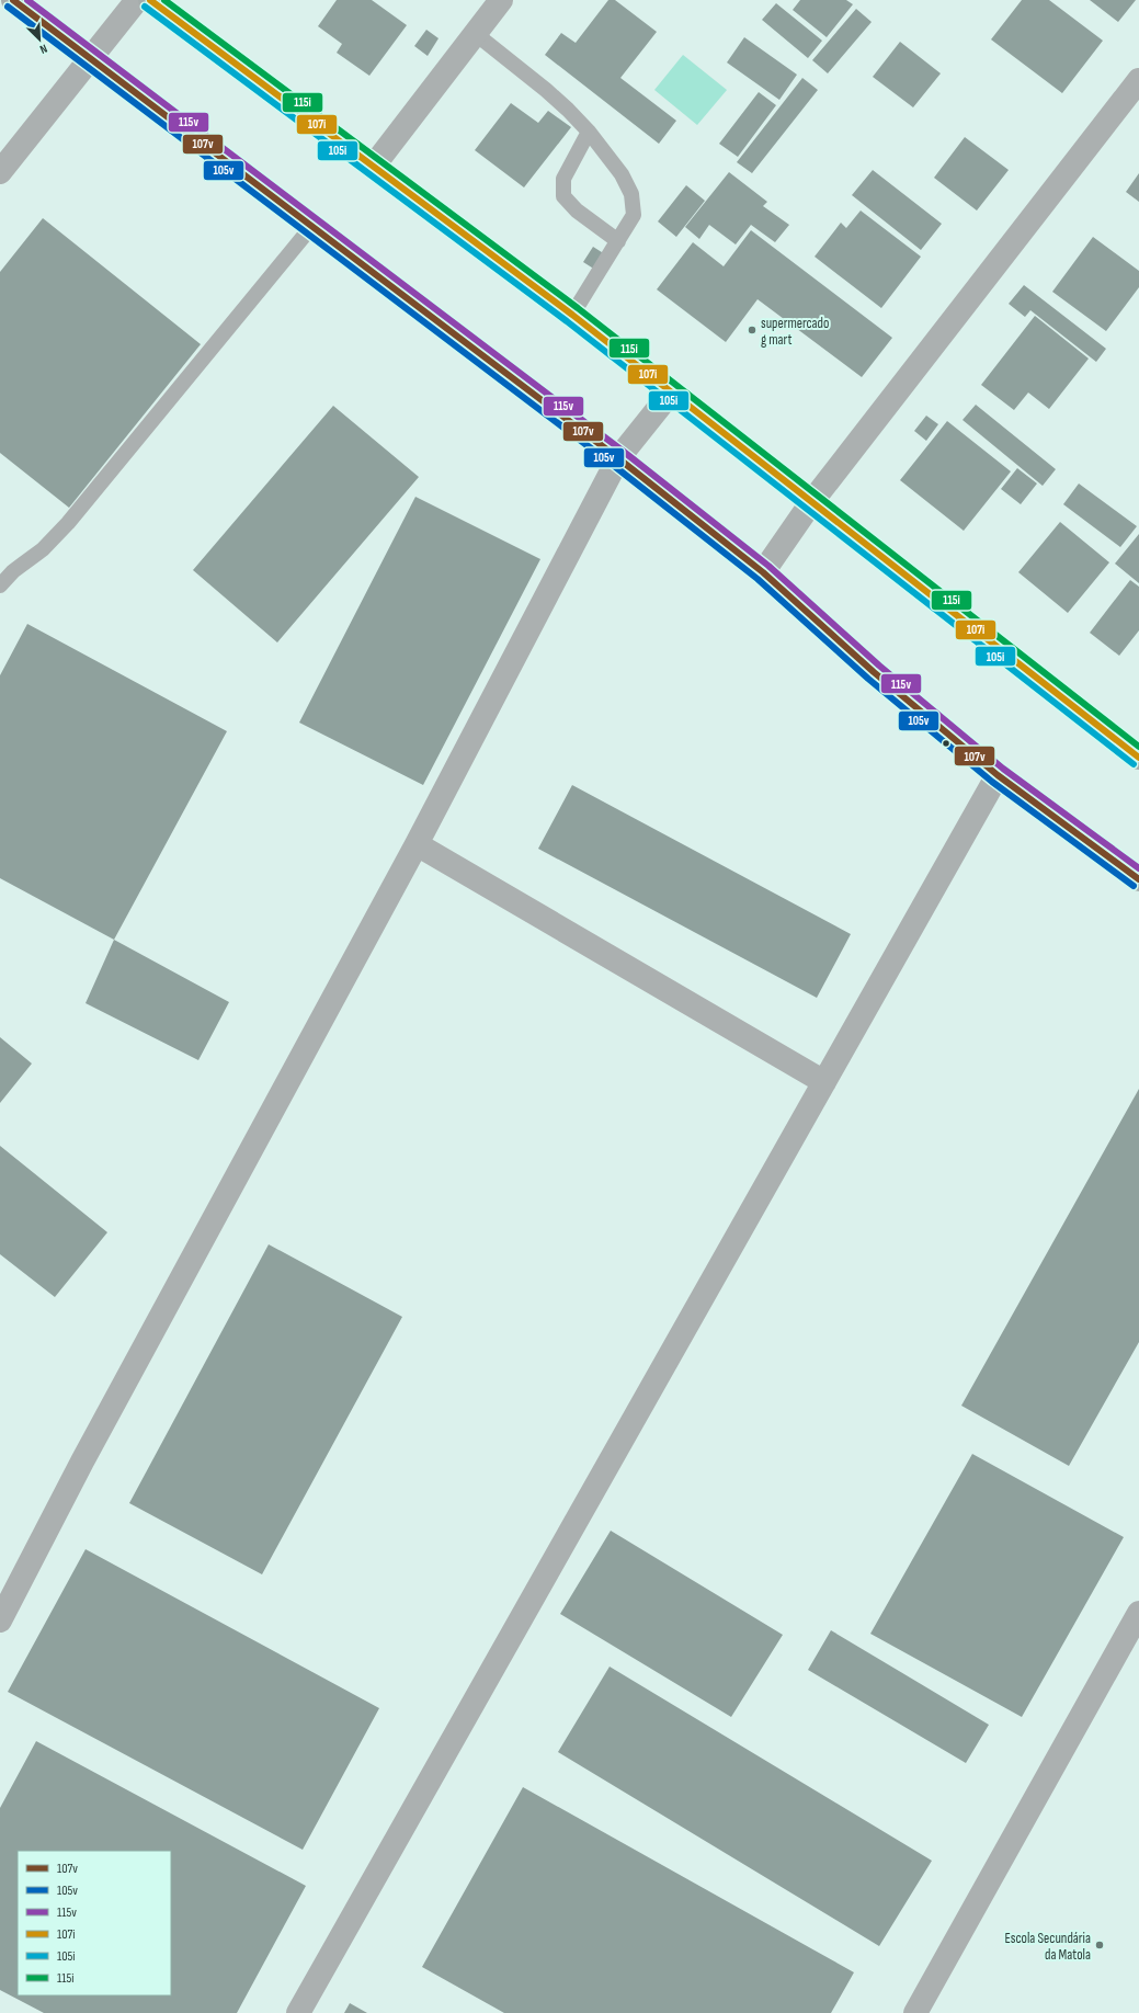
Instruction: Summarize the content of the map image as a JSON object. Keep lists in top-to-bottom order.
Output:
{
  "places": ["supermercado g mart", "Escola Secundária da Matola"],
  "lines": [
    "transit line 107v",
    "transit line 115v",
    "transit line 107i",
    "transit line 115i",
    "transit line 105v",
    "transit line 105i"
  ],
  "legend": [
    "107v",
    "105v",
    "115v",
    "107i",
    "105i",
    "115i"
  ],
  "north": "bottom right"
}
